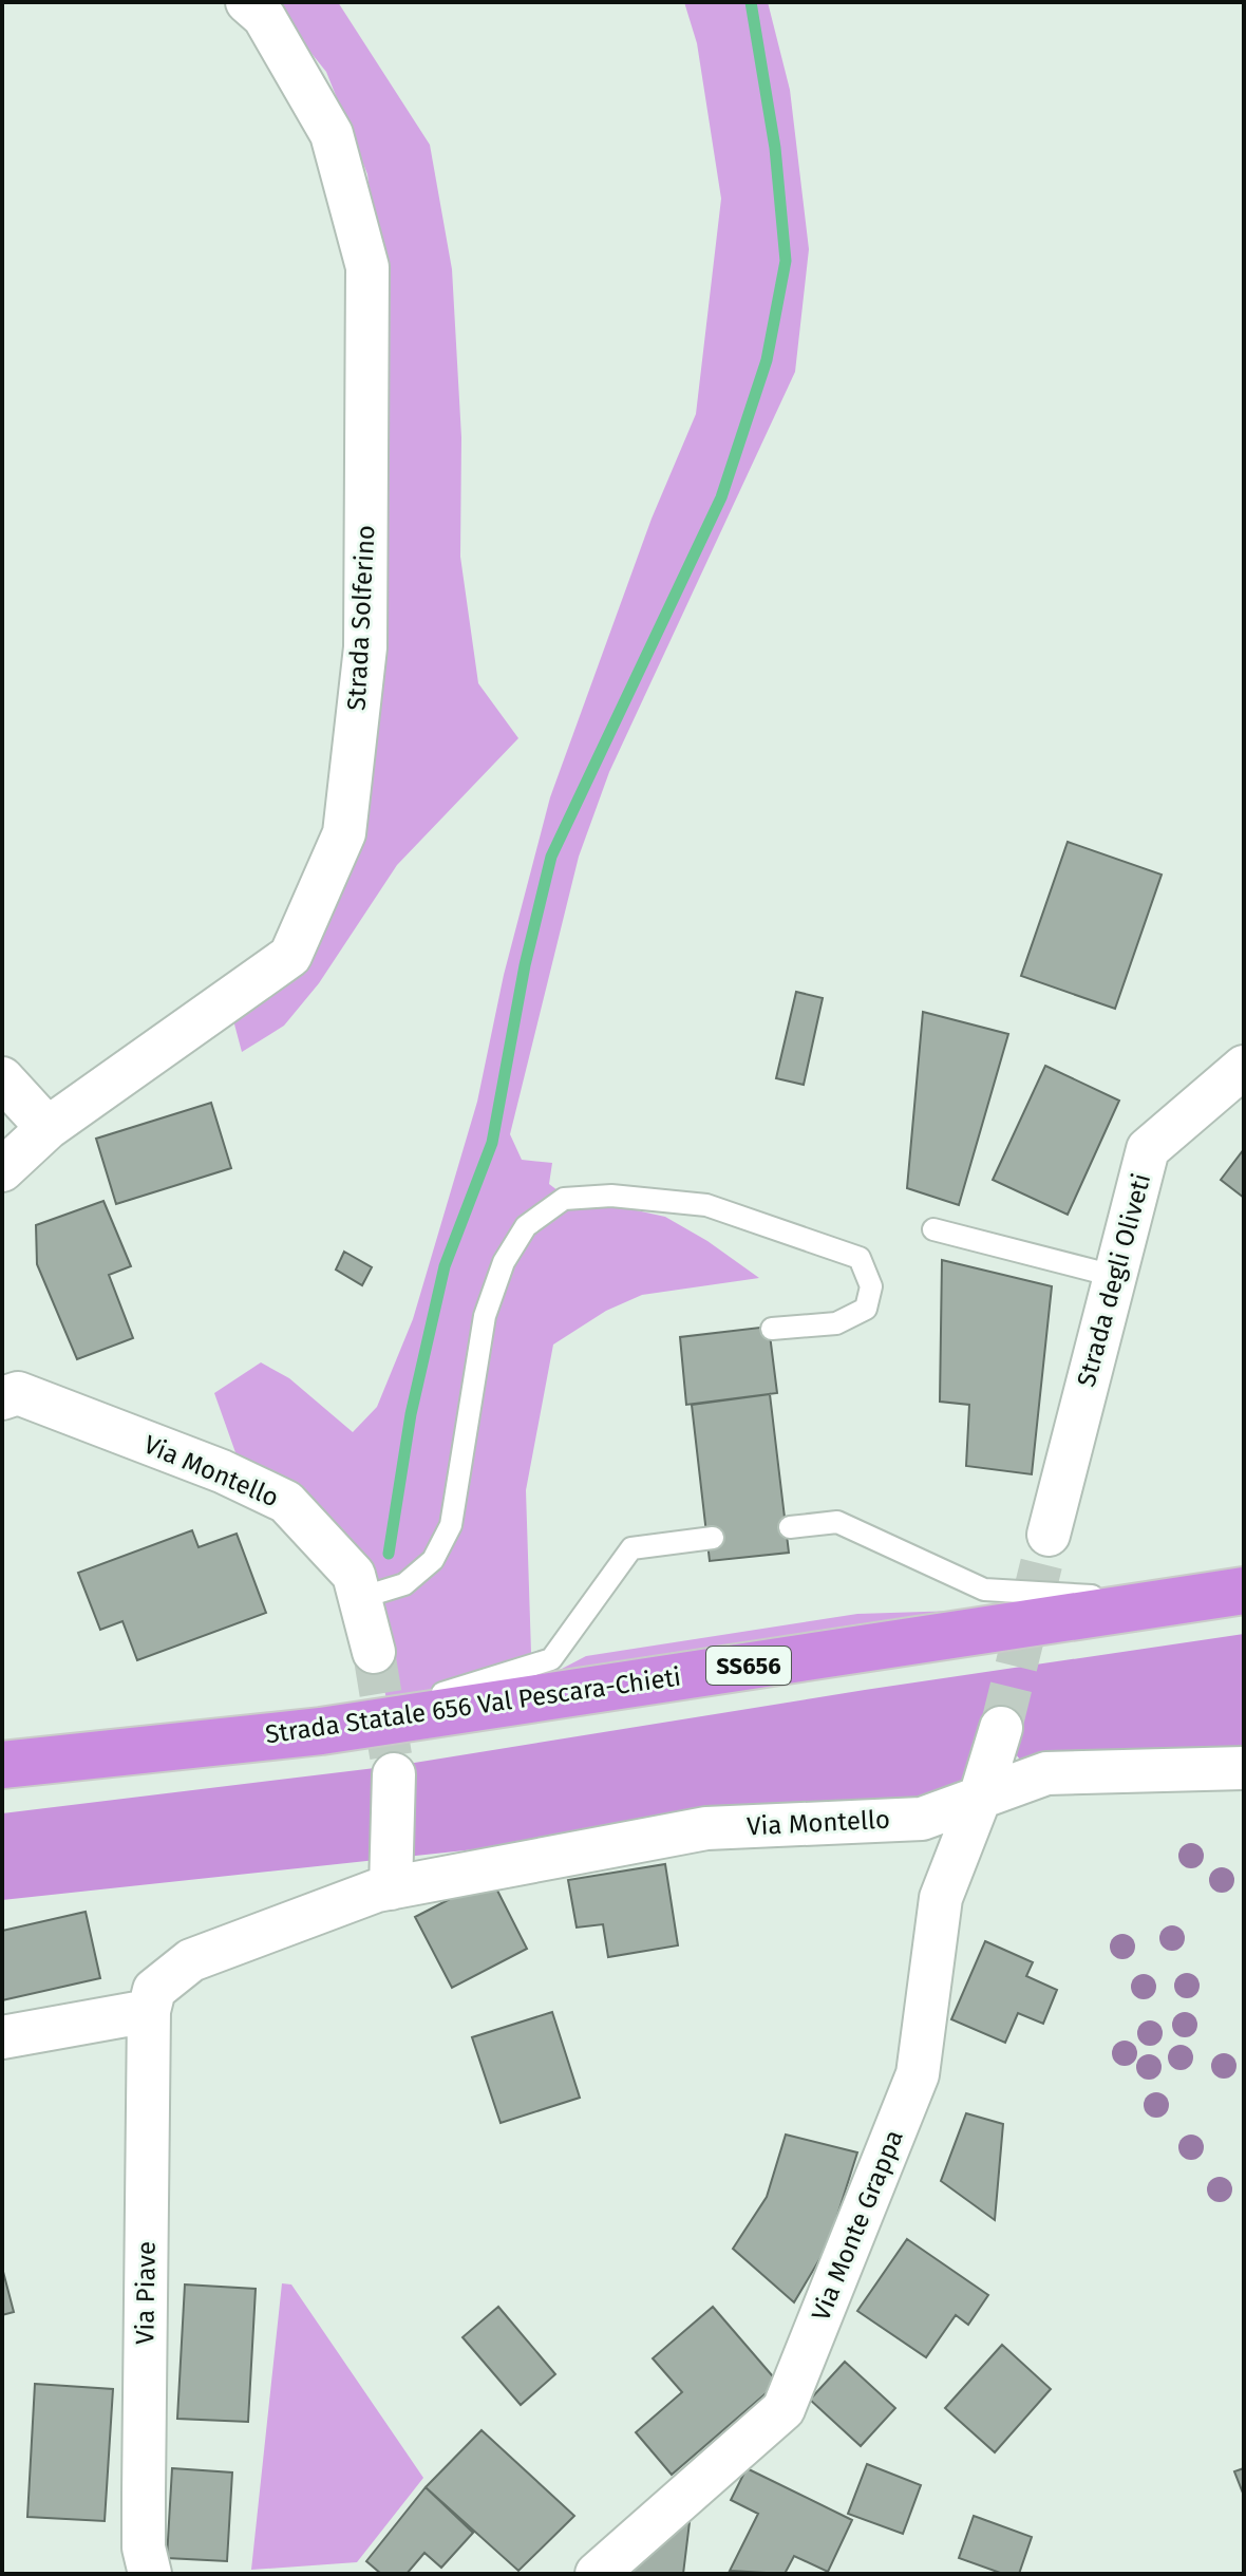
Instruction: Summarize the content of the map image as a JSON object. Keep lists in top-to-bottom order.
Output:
{
  "streets": {
    "highway": ["SS656", "Strada Statale 656 Val Pescara-Chieti"],
    "street": [
      "Strada Solferino",
      "Strada degli Oliveti",
      "Via Montello",
      "Via Monte Grappa",
      "Via Piave"
    ]
  },
  "crossings": [
    ["Via Montello", "Via Monte Grappa"],
    ["Via Montello", "Via Piave"]
  ]
}
